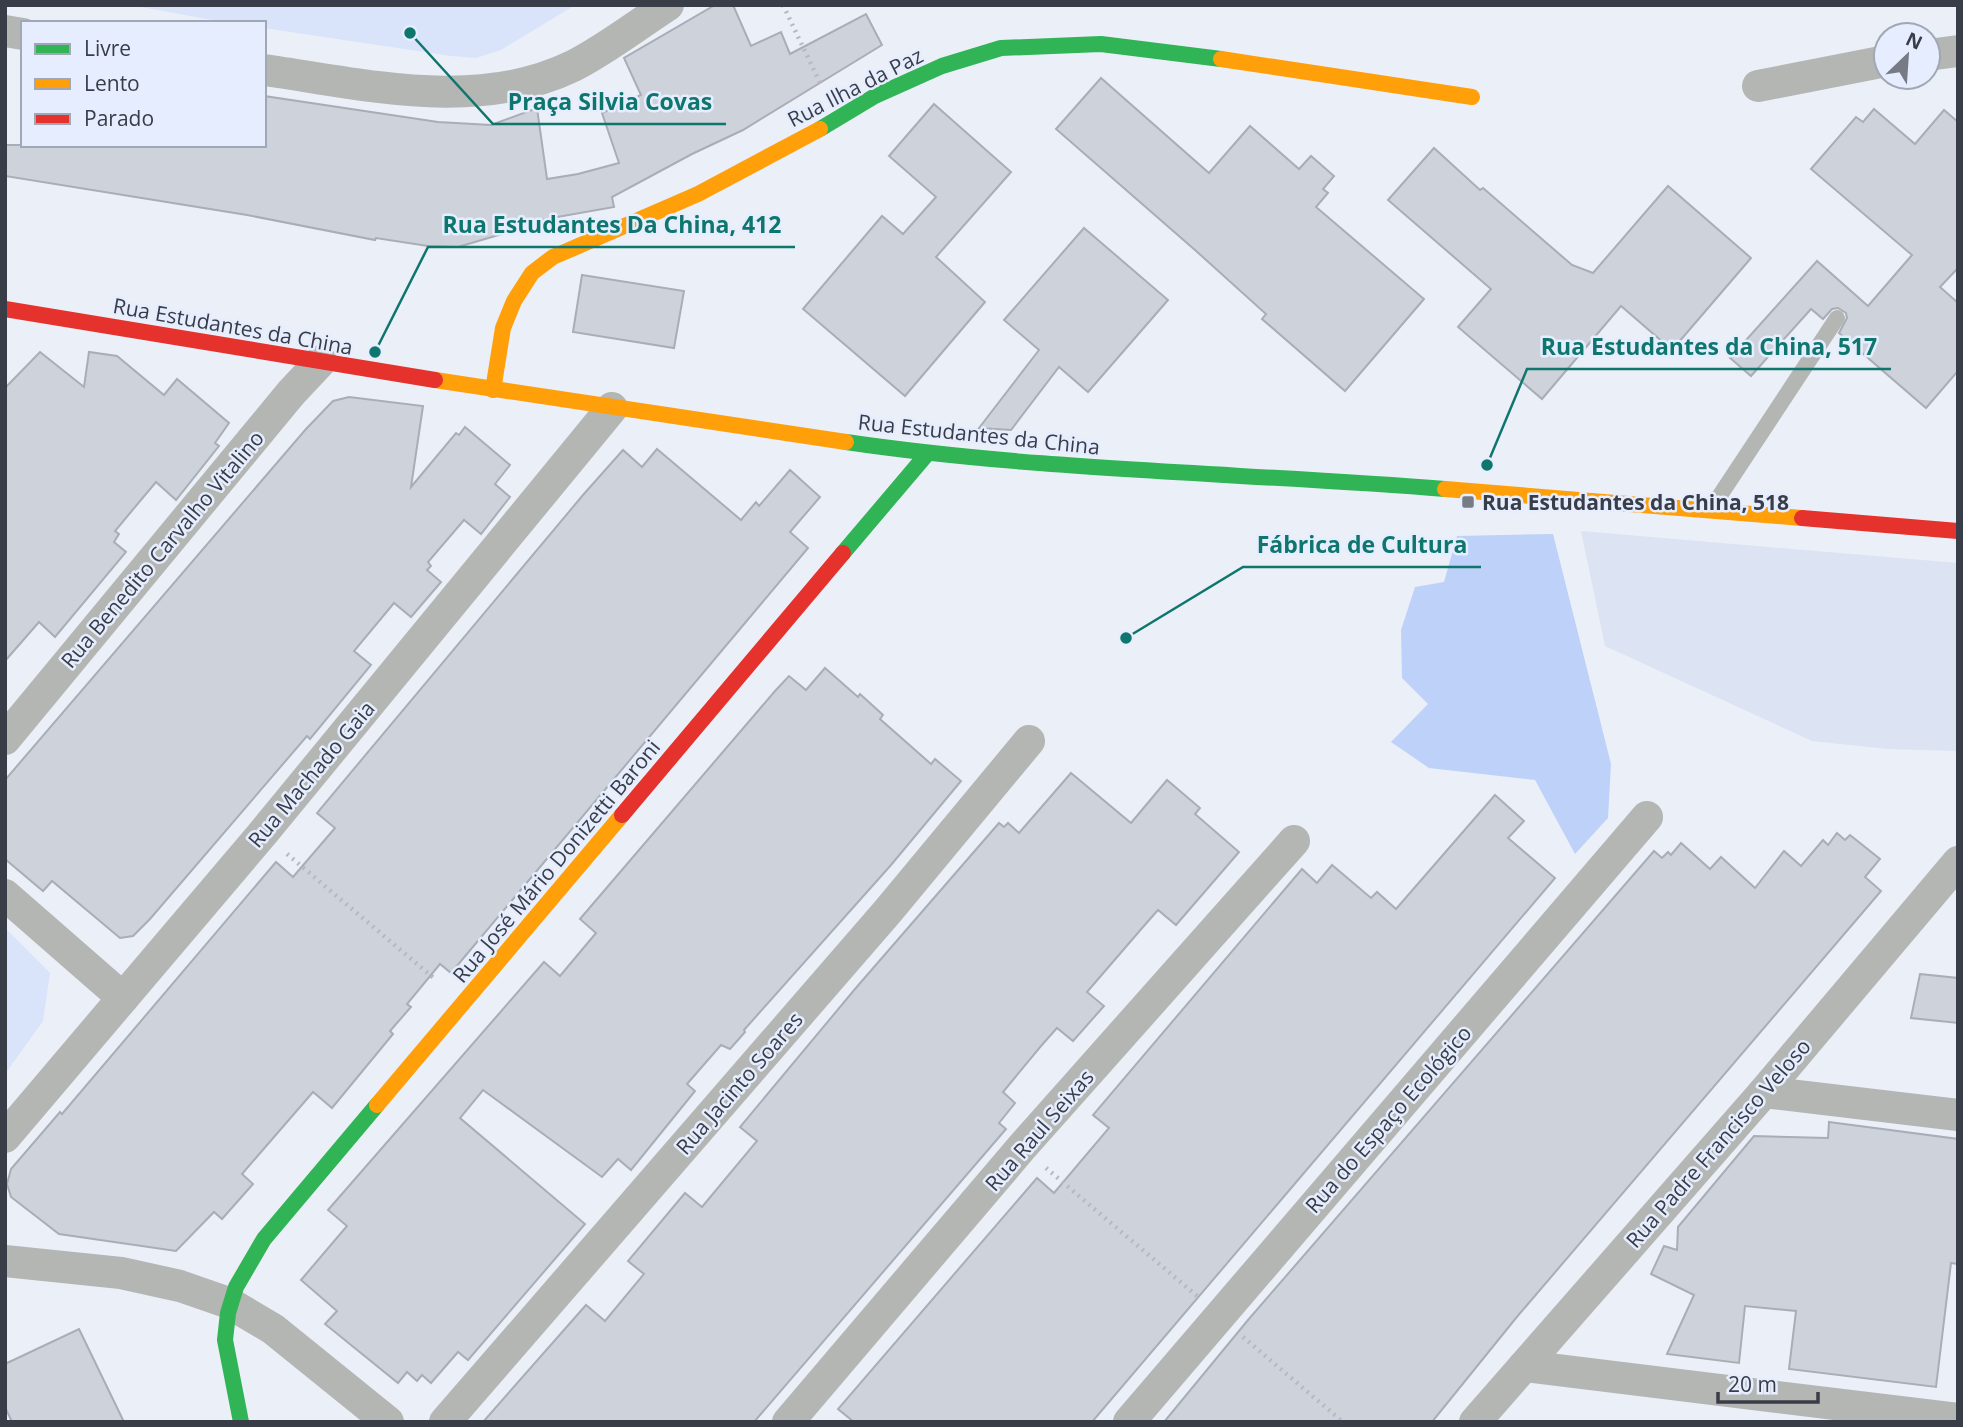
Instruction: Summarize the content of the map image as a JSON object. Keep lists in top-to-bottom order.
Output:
{
  "streets": {
    "street": [
      "Rua Ilha da Paz",
      "Rua Estudantes da China",
      "Rua Benedito Carvalho Vitalino",
      "Rua Machado Gaia",
      "Rua José Mário Donizetti Baroni",
      "Rua Jacinto Soares",
      "Rua do Espaço Ecológico",
      "Rua Raul Seixas",
      "Rua Padre Francisco Veloso"
    ]
  },
  "crossings": [
    ["Rua Ilha da Paz", "Rua Estudantes da China"],
    ["Rua Estudantes da China", "Rua Benedito Carvalho Vitalino"],
    ["Rua Estudantes da China", "Rua Machado Gaia"],
    ["Rua Estudantes da China", "Rua José Mário Donizetti Baroni"]
  ],
  "places": {
    "other": [
      "Praça Silvia Covas",
      "Rua Estudantes Da China, 412",
      "Rua Estudantes da China, 517",
      "Fábrica de Cultura"
    ],
    "transit": ["Rua Estudantes da China, 518"]
  },
  "legend": ["Livre", "Lento", "Parado"],
  "scale_bar": "20 m",
  "north": "top right"
}
